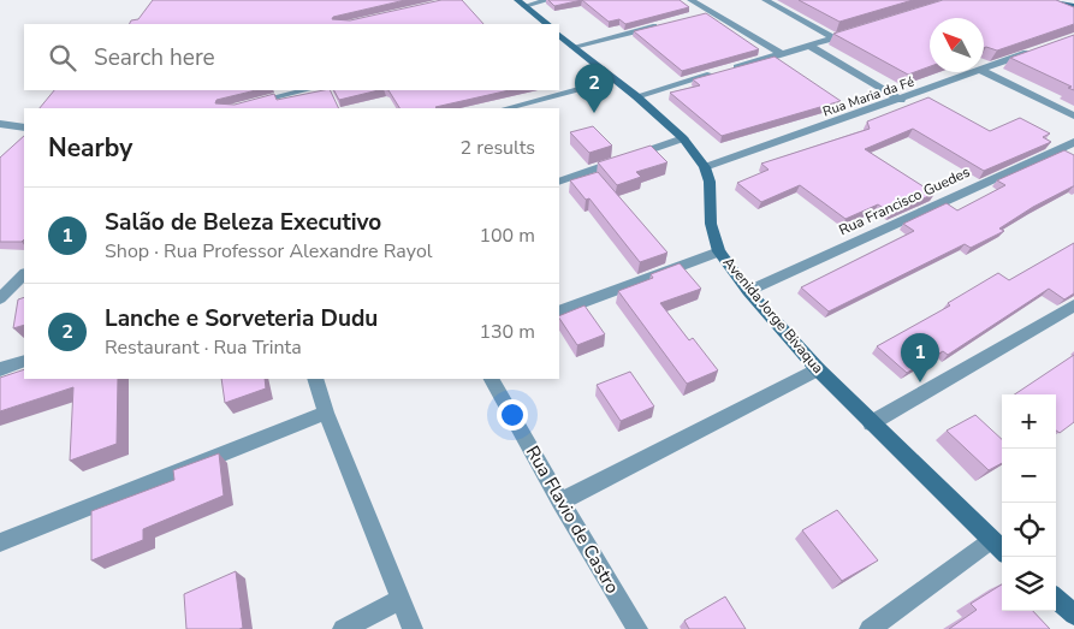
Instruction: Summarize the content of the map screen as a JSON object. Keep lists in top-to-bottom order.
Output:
{
  "streets": {
    "street": [
      "Rua Maria da Fé",
      "Rua Francisco Guedes",
      "Avenida Jorge Bivaqua",
      "Rua Flavio de Castro"
    ]
  },
  "crossings": [
    ["Rua Maria da Fé", "Avenida Jorge Bivaqua"],
    ["Rua Francisco Guedes", "Avenida Jorge Bivaqua"]
  ],
  "north": "top left",
  "page": {
    "search": "Search here",
    "pins": ["2", "1"],
    "heading": ["Nearby", "2 results"],
    "list": [
      {
        "mark": "1",
        "name": "Salão de Beleza Executivo",
        "note": "Shop · Rua Professor Alexandre Rayol",
        "value": "100 m"
      },
      {
        "mark": "2",
        "name": "Lanche e Sorveteria Dudu",
        "note": "Restaurant · Rua Trinta",
        "value": "130 m"
      }
    ],
    "map_buttons": ["+", "−"]
  }
}
